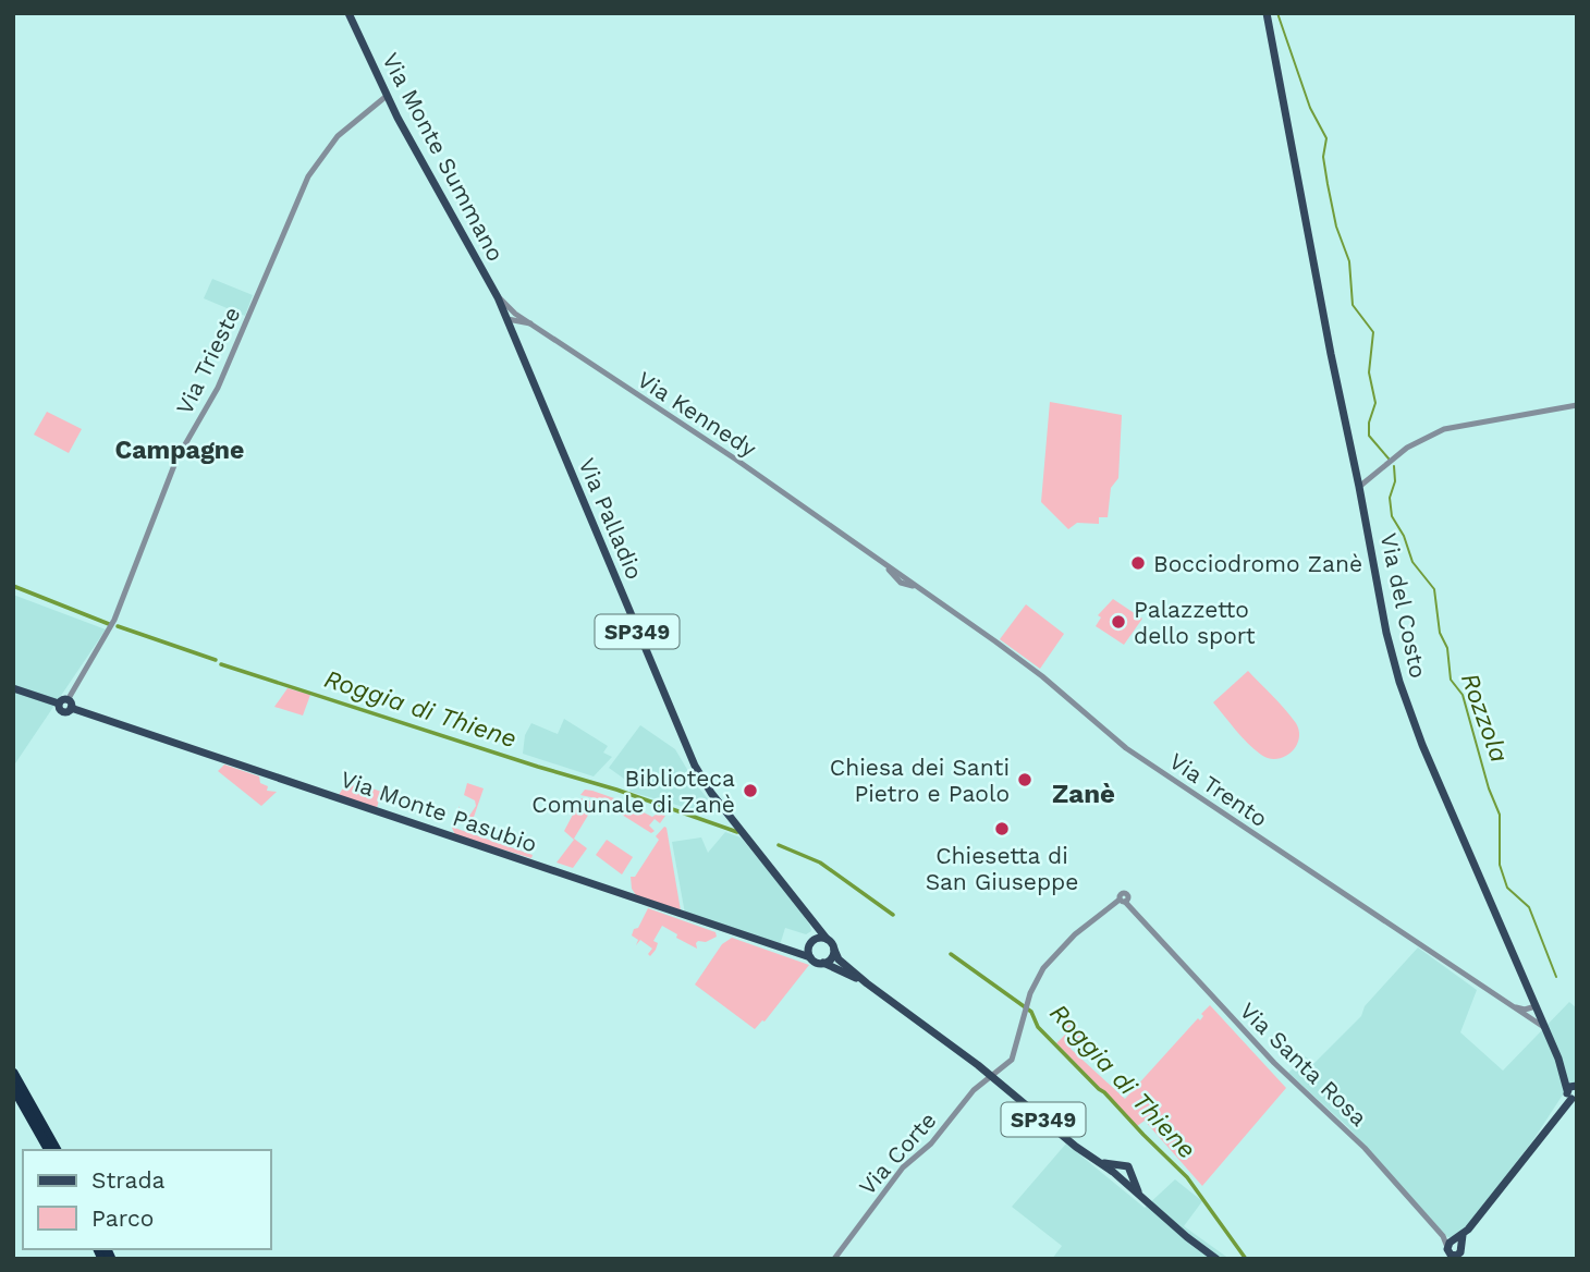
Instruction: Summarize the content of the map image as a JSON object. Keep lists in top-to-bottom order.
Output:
{
  "streets": {
    "main road": [
      "Via Monte Summano",
      "Via Palladio",
      "Via del Costo",
      "SP349",
      "Via Monte Pasubio"
    ],
    "street": [
      "Via Trieste",
      "Via Kennedy",
      "Via Trento",
      "Via Santa Rosa",
      "Via Corte"
    ]
  },
  "crossings": [
    ["Via Monte Summano", "Via Trieste"],
    ["Via Monte Summano", "Via Kennedy"],
    ["Via Monte Summano", "Via Palladio"],
    ["Via Trieste", "Via Monte Pasubio"],
    ["Via Kennedy", "Via Trento"],
    ["Via Palladio", "SP349"],
    ["Via del Costo", "Via Trento"],
    ["SP349", "Via Monte Pasubio"],
    ["SP349", "Via Corte"],
    ["Via Santa Rosa", "Via Corte"]
  ],
  "districts": ["Campagne", "Zanè"],
  "water": ["Roggia di Thiene", "Rozzola"],
  "places": [
    "Bocciodromo Zanè",
    "Palazzetto dello sport",
    "Chiesa dei Santi Pietro e Paolo",
    "Biblioteca Comunale di Zanè",
    "Chiesetta di San Giuseppe"
  ],
  "legend": ["Strada", "Parco"]
}
